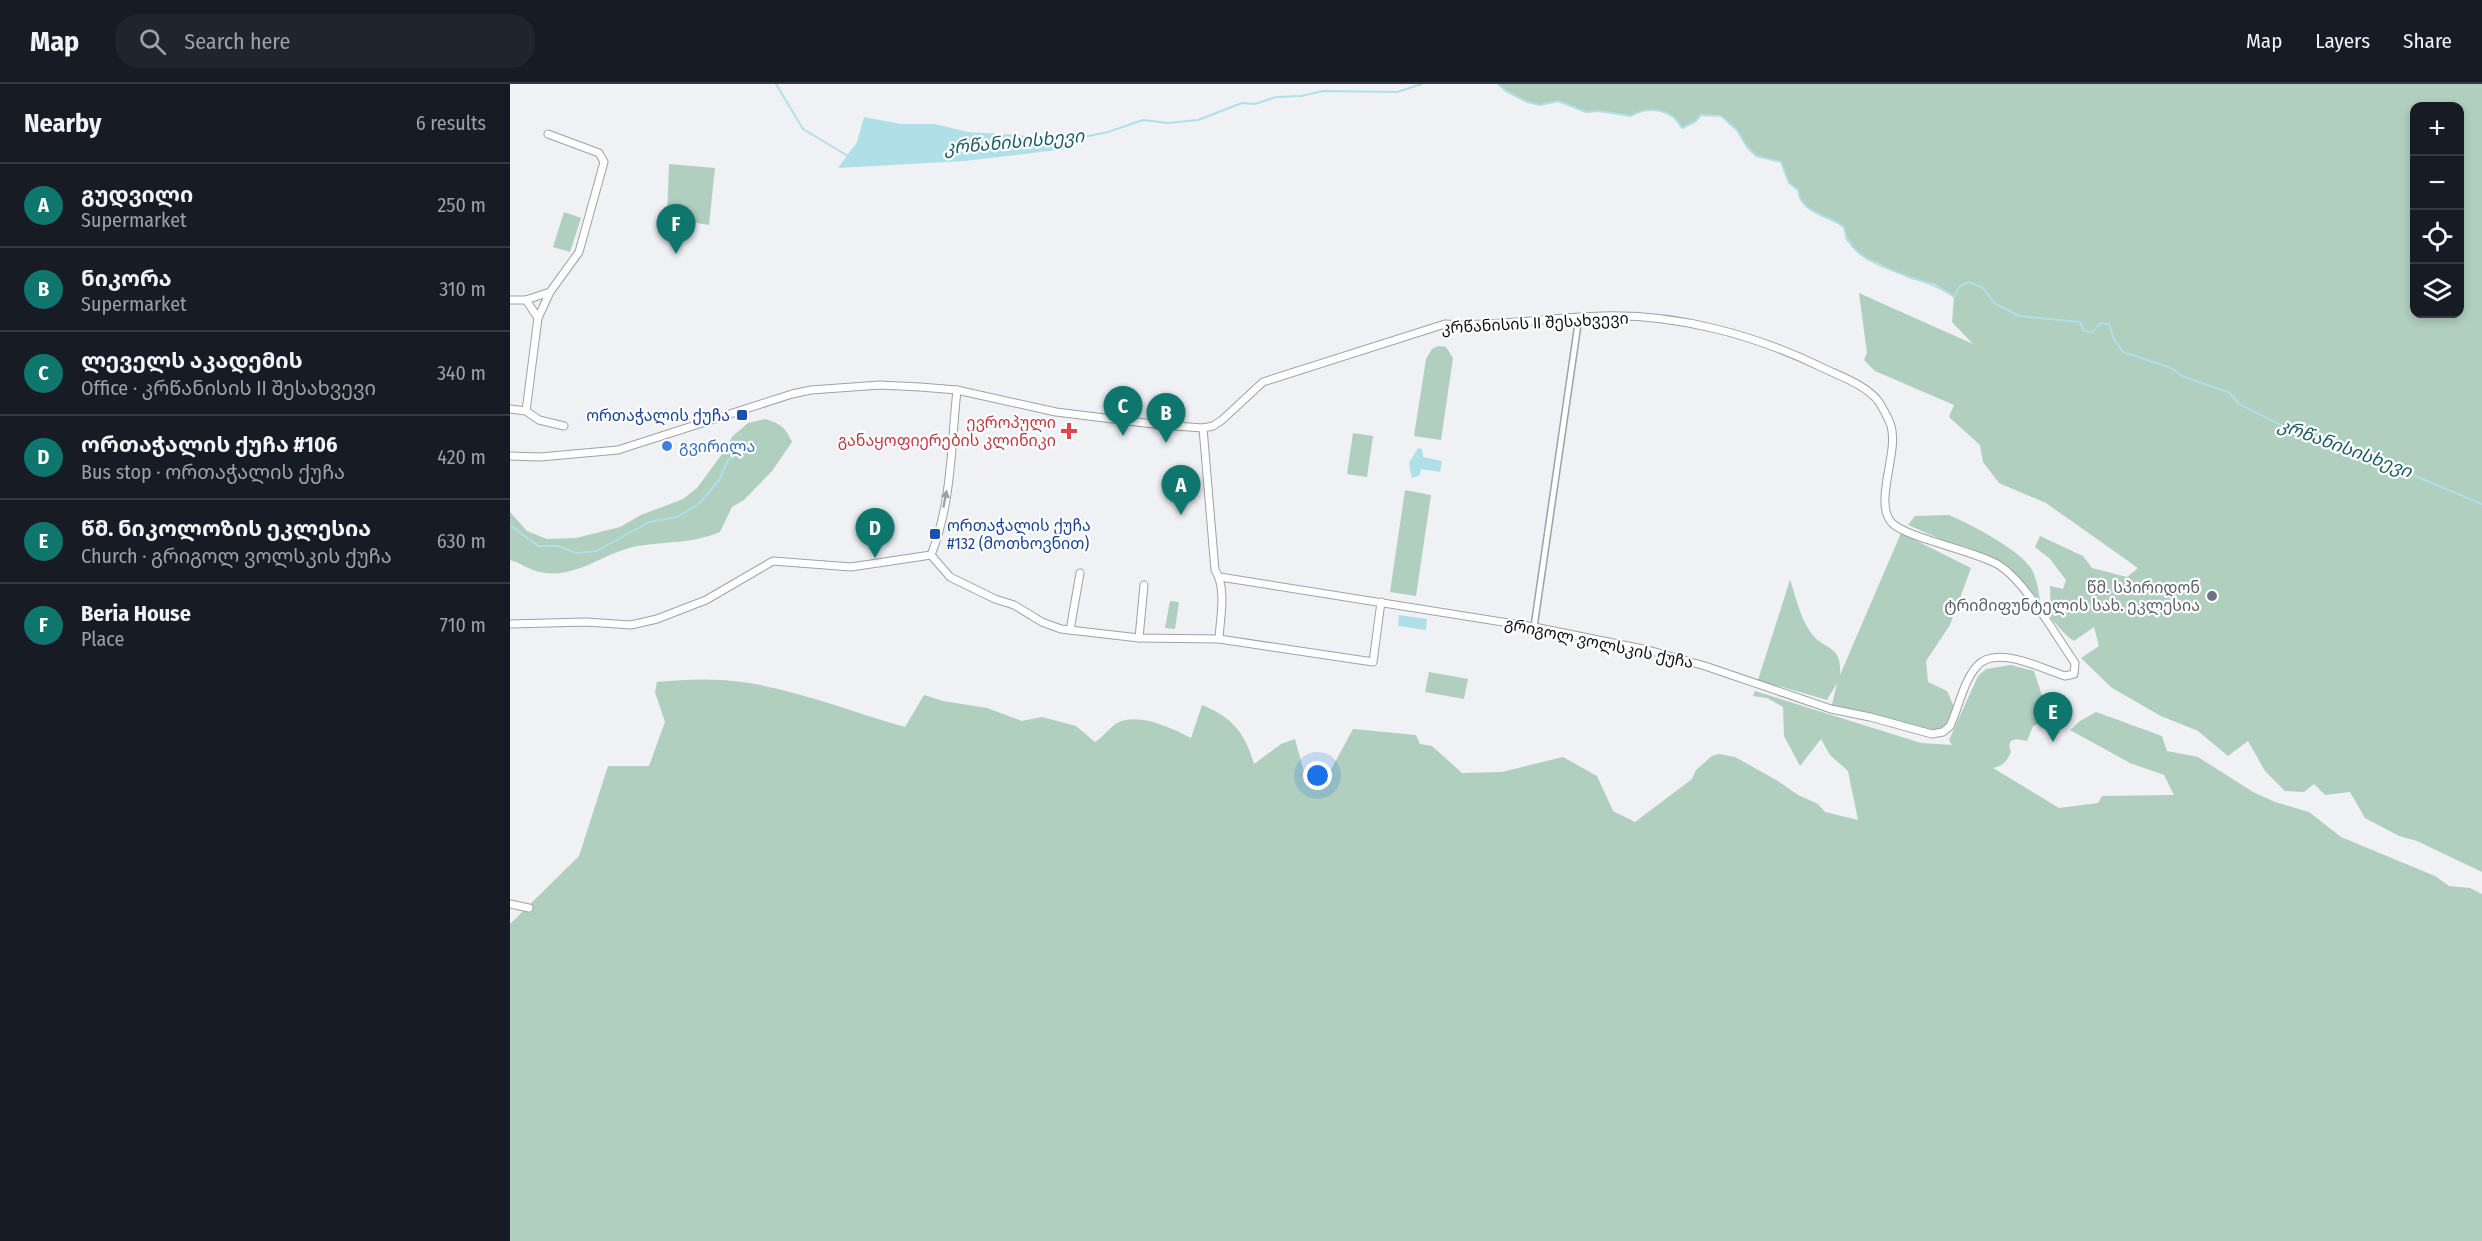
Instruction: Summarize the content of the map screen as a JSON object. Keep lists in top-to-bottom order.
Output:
{
  "streets": {
    "street": ["კრწანისის II შესახვევი", "გრიგოლ ვოლსკის ქუჩა"]
  },
  "crossings": [
    ["კრწანისის II შესახვევი", "გრიგოლ ვოლსკის ქუჩა"]
  ],
  "water": ["კრწანისისხევი"],
  "places": {
    "transit": ["ორთაჭალის ქუჩა", "ორთაჭალის ქუჩა #132 (მოთხოვნით)"],
    "health": ["ევროპული განაყოფიერების კლინიკი"],
    "other": ["გვირილა", "წმ. სპირიდონ ტრიმიფუნტელის სახ. ეკლესია"]
  },
  "page": {
    "header": "Map",
    "search": "Search here",
    "nav": ["Map", "Layers", "Share"],
    "heading": ["Nearby", "6 results"],
    "map_buttons": ["+", "−"],
    "list": [
      {
        "mark": "A",
        "name": "გუდვილი",
        "note": "Supermarket",
        "value": "250 m"
      },
      {
        "mark": "B",
        "name": "ნიკორა",
        "note": "Supermarket",
        "value": "310 m"
      },
      {
        "mark": "C",
        "name": "ლეველს აკადემის",
        "note": "Office · კრწანისის II შესახვევი",
        "value": "340 m"
      },
      {
        "mark": "D",
        "name": "ორთაჭალის ქუჩა #106",
        "note": "Bus stop · ორთაჭალის ქუჩა",
        "value": "420 m"
      },
      {
        "mark": "E",
        "name": "წმ. ნიკოლოზის ეკლესია",
        "note": "Church · გრიგოლ ვოლსკის ქუჩა",
        "value": "630 m"
      },
      {
        "mark": "F",
        "name": "Beria House",
        "note": "Place",
        "value": "710 m"
      }
    ],
    "pins": [
      "F",
      "C",
      "B",
      "A",
      "D",
      "E"
    ]
  }
}
